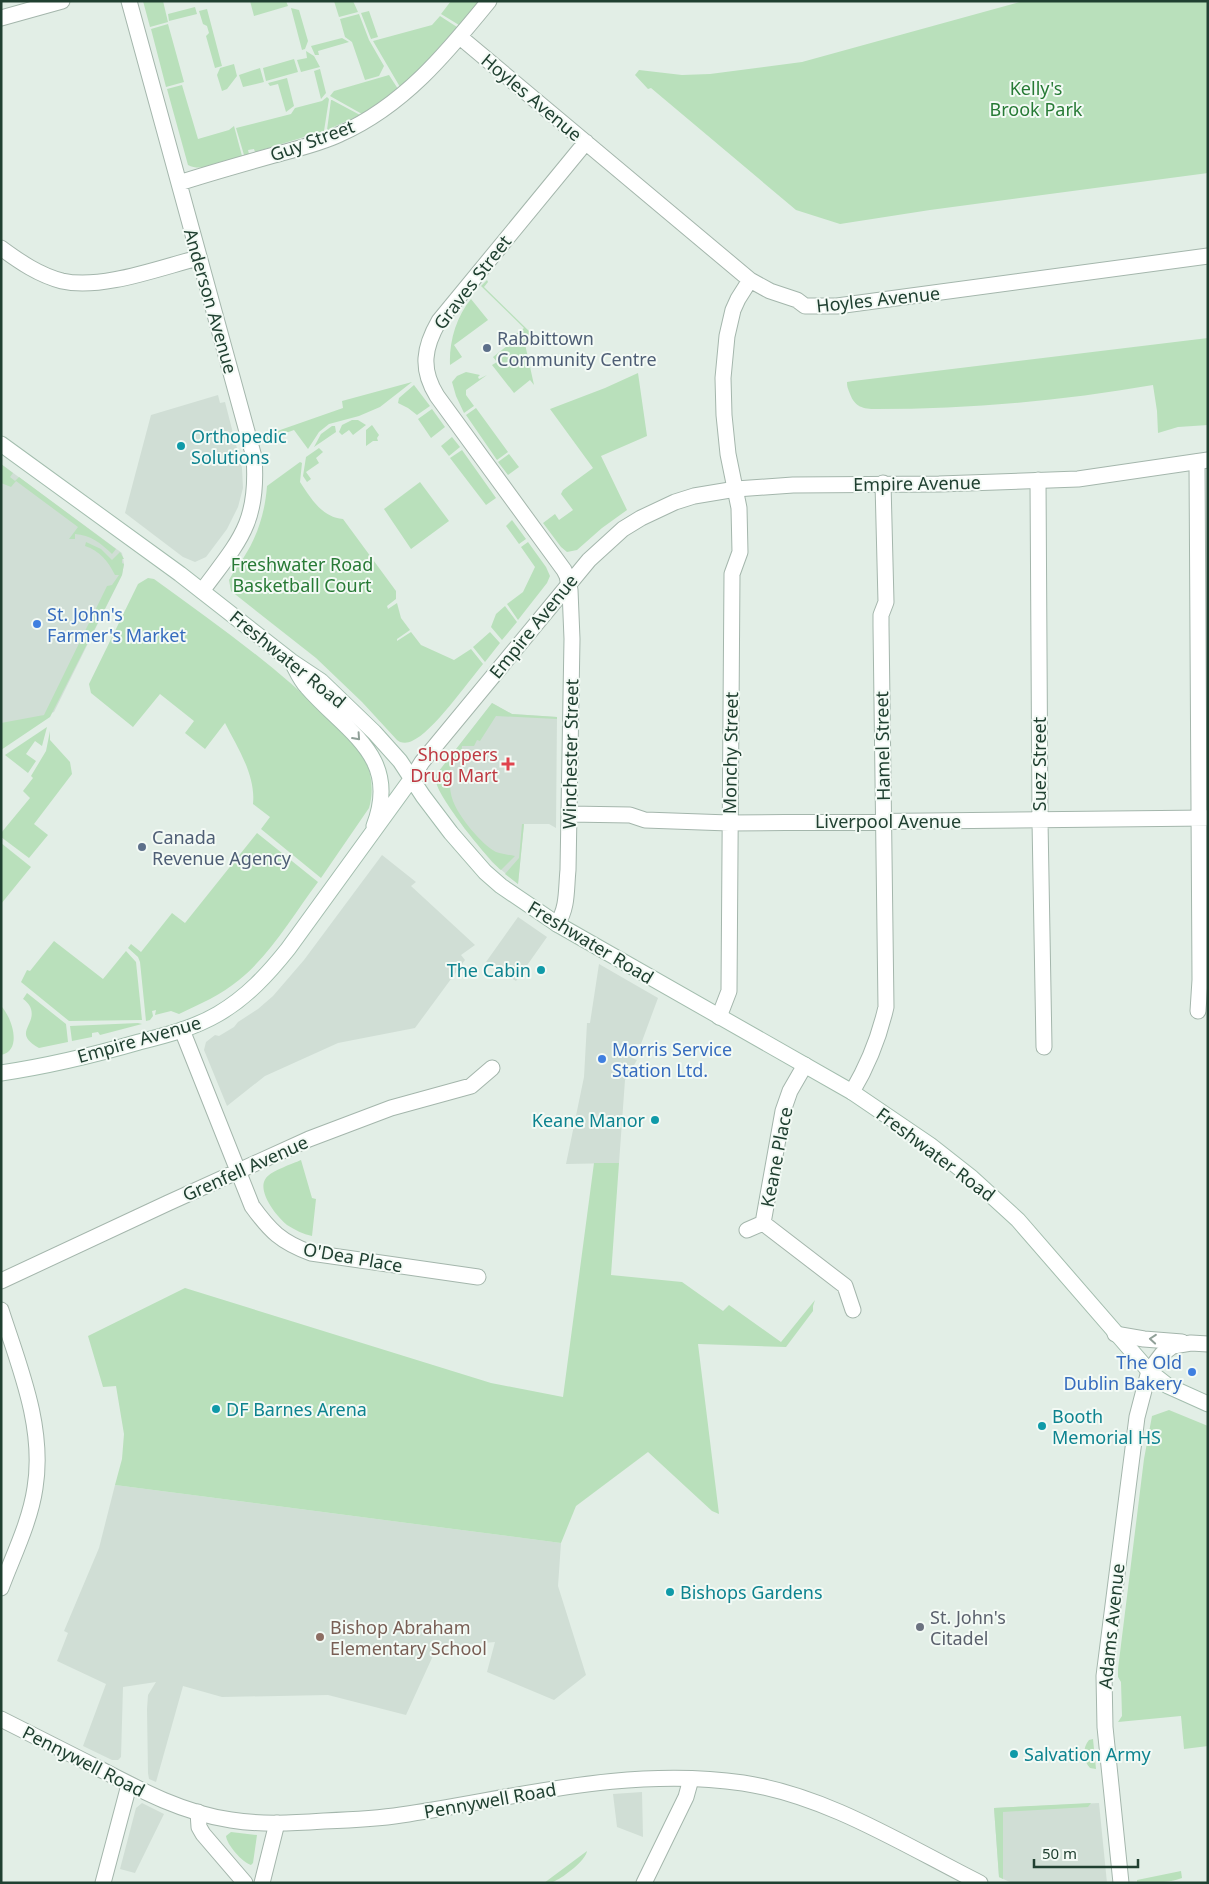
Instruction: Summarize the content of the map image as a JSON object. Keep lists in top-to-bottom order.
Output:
{
  "streets": {
    "street": [
      "Hoyles Avenue",
      "Guy Street",
      "Graves Street",
      "Anderson Avenue",
      "Empire Avenue",
      "Freshwater Road",
      "Hamel Street",
      "Monchy Street",
      "Winchester Street",
      "Suez Street",
      "Liverpool Avenue",
      "Keane Place",
      "Grenfell Avenue",
      "O'Dea Place",
      "Adams Avenue",
      "Pennywell Road"
    ]
  },
  "crossings": [
    ["Hoyles Avenue", "Guy Street"],
    ["Hoyles Avenue", "Graves Street"],
    ["Hoyles Avenue", "Monchy Street"],
    ["Guy Street", "Anderson Avenue"],
    ["Graves Street", "Empire Avenue"],
    ["Graves Street", "Winchester Street"],
    ["Anderson Avenue", "Freshwater Road"],
    ["Empire Avenue", "Freshwater Road"],
    ["Empire Avenue", "Hamel Street"],
    ["Empire Avenue", "Monchy Street"],
    ["Empire Avenue", "Winchester Street"],
    ["Empire Avenue", "Suez Street"],
    ["Empire Avenue", "O'Dea Place"],
    ["Freshwater Road", "Hamel Street"],
    ["Freshwater Road", "Monchy Street"],
    ["Freshwater Road", "Winchester Street"],
    ["Freshwater Road", "Keane Place"],
    ["Freshwater Road", "Adams Avenue"],
    ["Hamel Street", "Liverpool Avenue"],
    ["Monchy Street", "Liverpool Avenue"],
    ["Winchester Street", "Liverpool Avenue"],
    ["Suez Street", "Liverpool Avenue"],
    ["Grenfell Avenue", "O'Dea Place"]
  ],
  "parks": ["Kelly's Brook Park", "Freshwater Road Basketball Court"],
  "places": {
    "other": [
      "Rabbittown Community Centre",
      "Orthopedic Solutions",
      "St. John's Farmer's Market",
      "Canada Revenue Agency",
      "The Cabin",
      "Morris Service Station Ltd.",
      "Keane Manor",
      "The Old Dublin Bakery",
      "DF Barnes Arena",
      "Booth Memorial HS",
      "Bishops Gardens",
      "St. John's Citadel",
      "Bishop Abraham Elementary School",
      "Salvation Army"
    ],
    "health": ["Shoppers Drug Mart"]
  },
  "scale_bar": "50 m"
}
